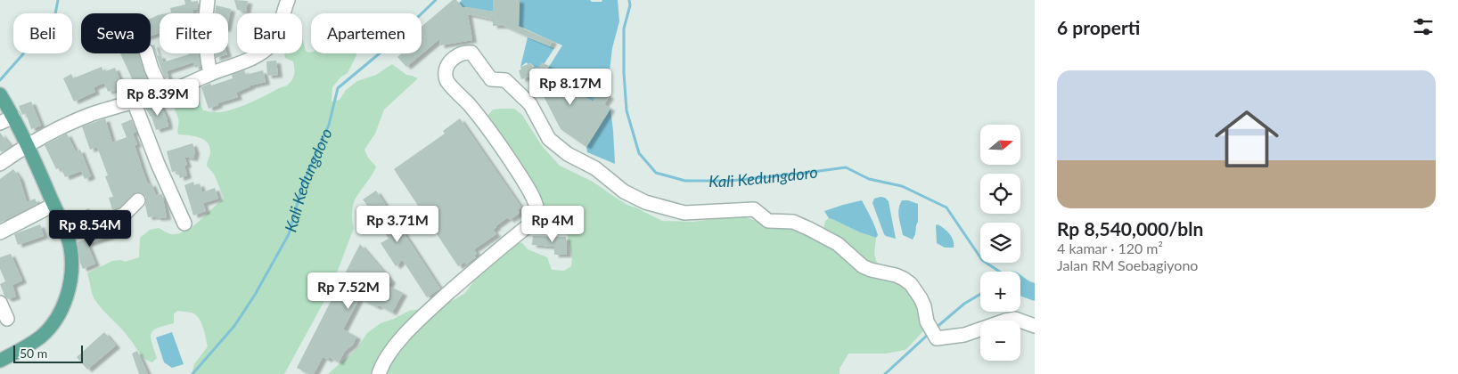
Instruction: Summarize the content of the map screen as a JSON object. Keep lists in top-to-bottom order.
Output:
{
  "water": ["Kali Kedungdoro"],
  "scale_bar": "50 m",
  "north": "right",
  "page": {
    "heading": "6 properti",
    "chip": [
      "Beli",
      "Sewa",
      "Filter",
      "Baru",
      "Apartemen"
    ],
    "list": [
      {
        "name": "Rp 8,540,000/bln",
        "note": "4 kamar · 120 m² · Jalan RM Soebagiyono"
      }
    ],
    "price": [
      "Rp 8.17M",
      "Rp 8.39M",
      "Rp 3.71M",
      "Rp 4M",
      "Rp 8.54M",
      "Rp 7.52M"
    ],
    "map_buttons": ["+", "−"],
    "scale": "50 m"
  }
}
